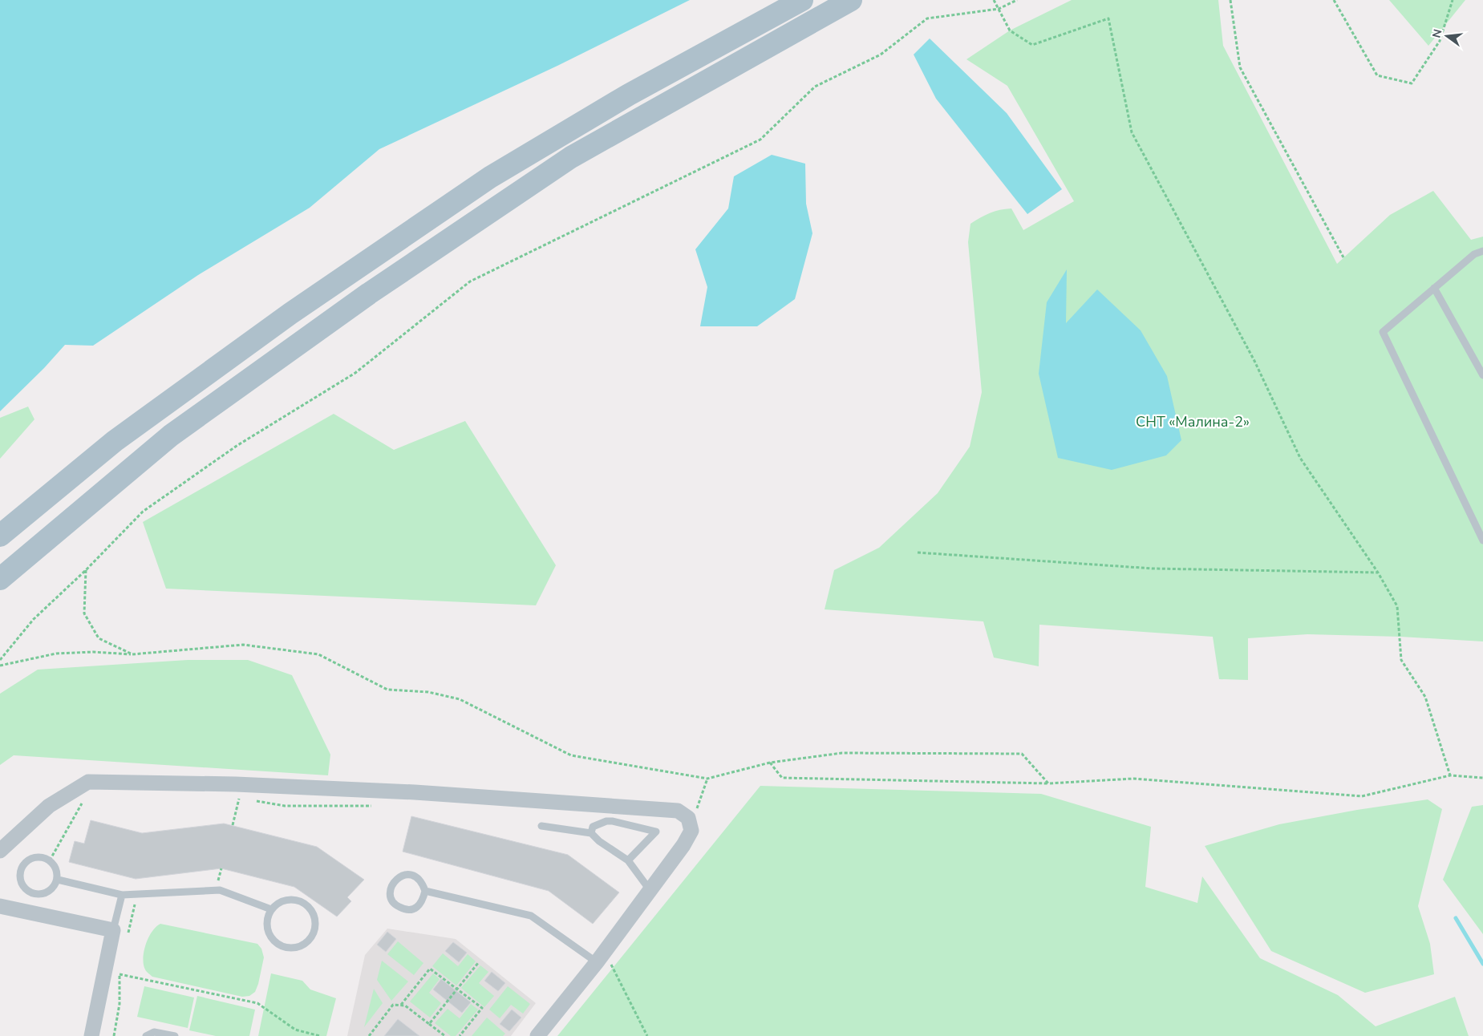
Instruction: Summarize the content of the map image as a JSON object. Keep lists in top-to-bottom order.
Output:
{
  "parks": ["СНТ «Малина-2»"],
  "north": "left"
}
